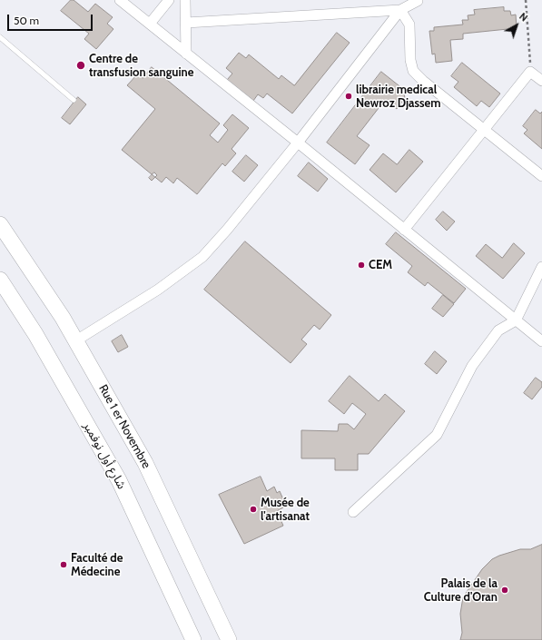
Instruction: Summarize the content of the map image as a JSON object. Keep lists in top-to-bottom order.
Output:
{
  "streets": {
    "main road": ["Rue 1 er Novembre", "شارع أول نوفمبر"]
  },
  "places": [
    "Centre de transfusion sanguine",
    "librairie medical Newroz Djassem",
    "CEM",
    "Musée de l'artisanat",
    "Faculté de Médecine",
    "Palais de la Culture d'Oran"
  ],
  "scale_bar": "50 m",
  "north": "top right"
}
